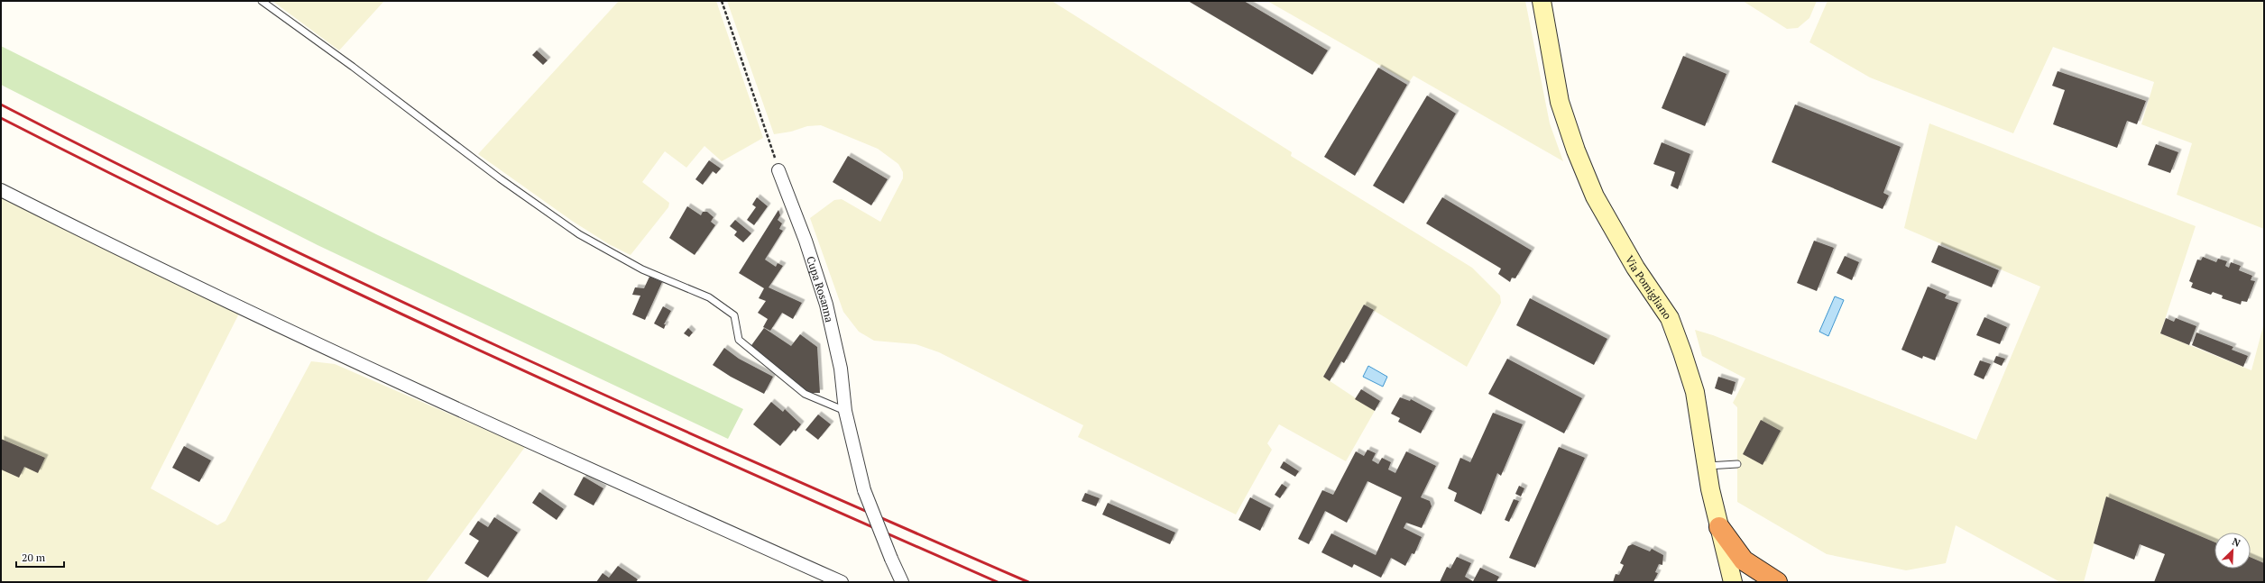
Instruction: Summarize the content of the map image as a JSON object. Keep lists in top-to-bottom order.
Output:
{
  "streets": {
    "street": ["Via Pomigliano", "Cupa Rosanna"]
  },
  "scale_bar": "20 m",
  "north": "top right"
}
